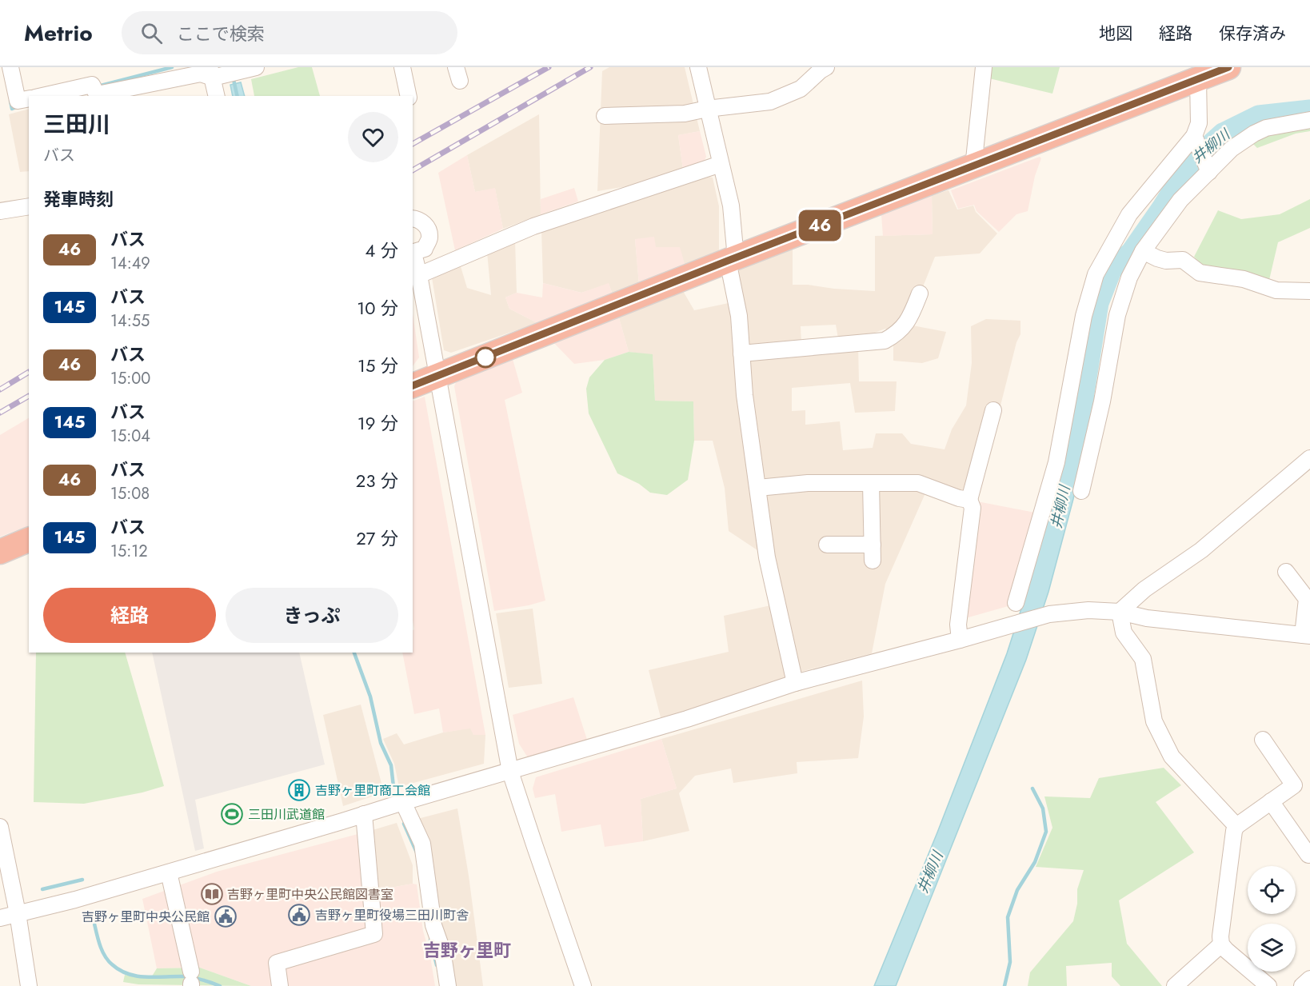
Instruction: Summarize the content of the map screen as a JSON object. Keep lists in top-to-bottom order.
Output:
{
  "districts": ["吉野ヶ里町"],
  "water": ["井柳川"],
  "places": {
    "building": ["吉野ヶ里町商工会館"],
    "sports": ["三田川武道館"],
    "library": ["吉野ヶ里町中央公民館図書室"],
    "public building": ["吉野ヶ里町役場三田川町舎", "吉野ヶ里町中央公民館"]
  },
  "lines": ["bus line 46"],
  "page": {
    "header": "Metrio",
    "search": "ここで検索",
    "nav": ["地図", "経路", "保存済み"],
    "on_map": "46",
    "heading": [
      ["三田川", "バス"],
      "発車時刻"
    ],
    "list": [
      {
        "mark": "46",
        "name": "バス",
        "note": "14:49",
        "value": "4 分"
      },
      {
        "mark": "145",
        "name": "バス",
        "note": "14:55",
        "value": "10 分"
      },
      {
        "mark": "46",
        "name": "バス",
        "note": "15:00",
        "value": "15 分"
      },
      {
        "mark": "145",
        "name": "バス",
        "note": "15:04",
        "value": "19 分"
      },
      {
        "mark": "46",
        "name": "バス",
        "note": "15:08",
        "value": "23 分"
      },
      {
        "mark": "145",
        "name": "バス",
        "note": "15:12",
        "value": "27 分"
      }
    ],
    "buttons": ["経路", "きっぷ"]
  }
}
